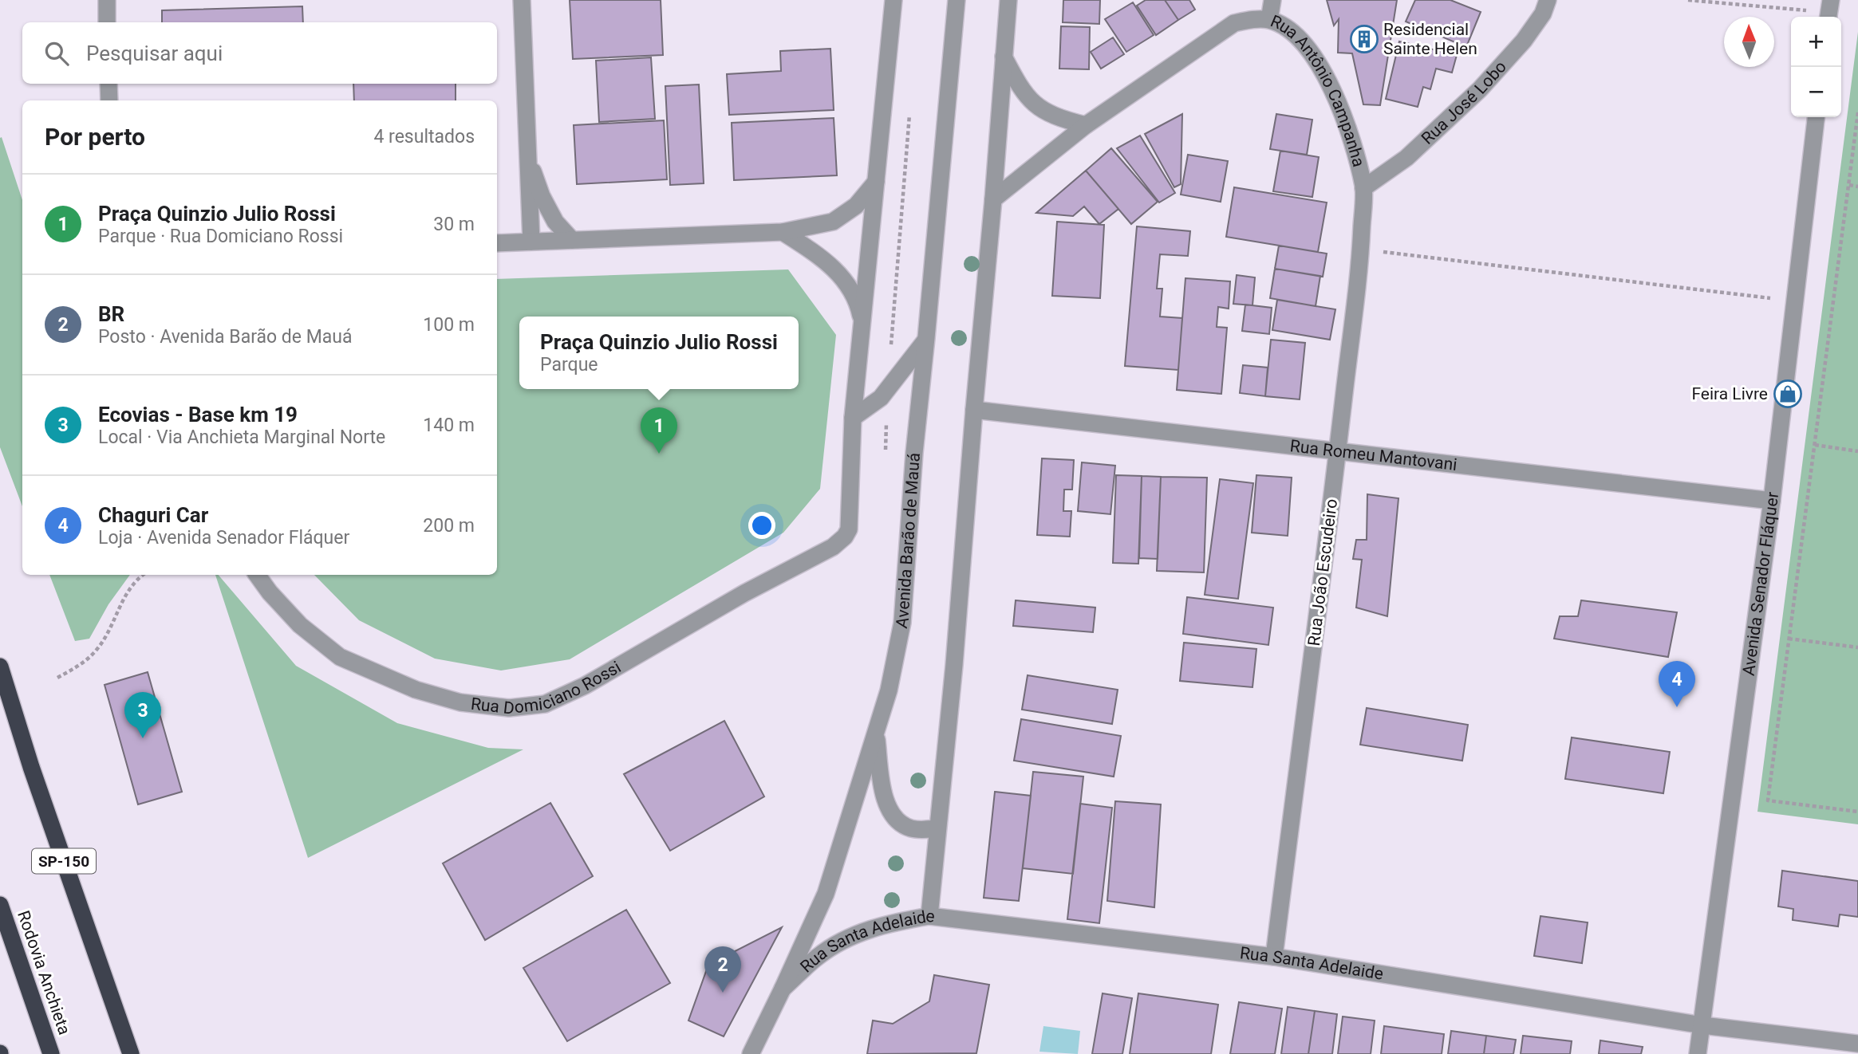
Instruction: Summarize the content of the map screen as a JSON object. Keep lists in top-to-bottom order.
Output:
{
  "streets": {
    "highway": ["SP-150", "Rodovia Anchieta"],
    "street": [
      "Rua Antônio Campanha",
      "Rua José Lobo",
      "Rua Romeu Mantovani",
      "Avenida Barão de Mauá",
      "Rua João Escudeiro",
      "Avenida Senador Fláquer",
      "Rua Domiciano Rossi",
      "Rua Santa Adelaide"
    ]
  },
  "crossings": [
    ["Rua Antônio Campanha", "Rua José Lobo"],
    ["Rua Antônio Campanha", "Rua João Escudeiro"],
    ["Rua José Lobo", "Rua João Escudeiro"],
    ["Rua Romeu Mantovani", "Rua João Escudeiro"],
    ["Rua Romeu Mantovani", "Avenida Senador Fláquer"],
    ["Avenida Barão de Mauá", "Rua Santa Adelaide"],
    ["Rua João Escudeiro", "Rua Santa Adelaide"],
    ["Avenida Senador Fláquer", "Rua Santa Adelaide"]
  ],
  "places": {
    "building": ["Residencial Sainte Helen"],
    "shop": ["Feira Livre"]
  },
  "north": "top",
  "page": {
    "map_buttons": ["+", "−"],
    "search": "Pesquisar aqui",
    "heading": ["Por perto", "4 resultados"],
    "list": [
      {
        "mark": "1",
        "name": "Praça Quinzio Julio Rossi",
        "note": "Parque · Rua Domiciano Rossi",
        "value": "30 m"
      },
      {
        "mark": "2",
        "name": "BR",
        "note": "Posto · Avenida Barão de Mauá",
        "value": "100 m"
      },
      {
        "mark": "3",
        "name": "Ecovias - Base km 19",
        "note": "Local · Via Anchieta Marginal Norte",
        "value": "140 m"
      },
      {
        "mark": "4",
        "name": "Chaguri Car",
        "note": "Loja · Avenida Senador Fláquer",
        "value": "200 m"
      }
    ],
    "popup": ["Praça Quinzio Julio Rossi", "Parque"],
    "pins": [
      "1",
      "4",
      "3",
      "2"
    ]
  }
}
